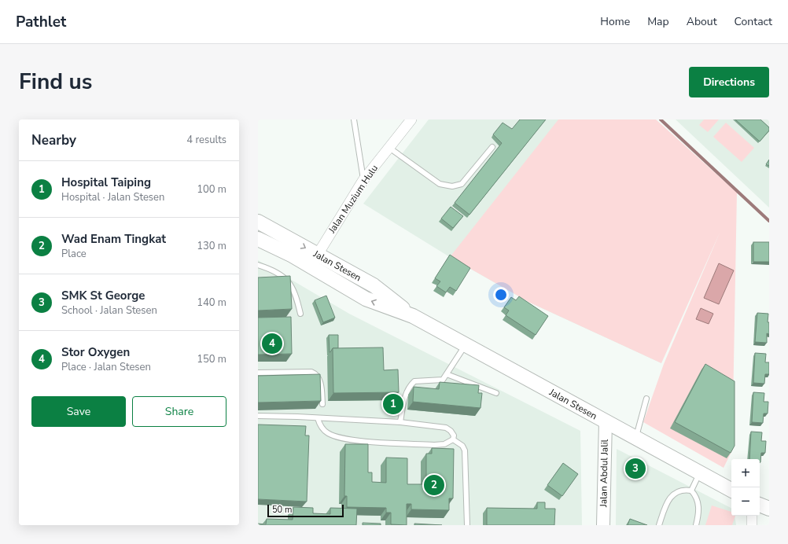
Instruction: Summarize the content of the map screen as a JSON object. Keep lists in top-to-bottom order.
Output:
{
  "streets": {
    "main road": ["Jalan Stesen"],
    "street": ["Jalan Muzium Hulu", "Jalan Abdul Jalil"]
  },
  "crossings": [
    ["Jalan Muzium Hulu", "Jalan Stesen"],
    ["Jalan Stesen", "Jalan Abdul Jalil"]
  ],
  "scale_bar": "50 m",
  "page": {
    "header": "Pathlet",
    "nav": [
      "Home",
      "Map",
      "About",
      "Contact"
    ],
    "title": "Find us",
    "buttons": [
      "Directions",
      ["Save", "Share"]
    ],
    "heading": ["Nearby", "4 results"],
    "list": [
      {
        "mark": "1",
        "name": "Hospital Taiping",
        "note": "Hospital · Jalan Stesen",
        "value": "100 m"
      },
      {
        "mark": "2",
        "name": "Wad Enam Tingkat",
        "note": "Place",
        "value": "130 m"
      },
      {
        "mark": "3",
        "name": "SMK St George",
        "note": "School · Jalan Stesen",
        "value": "140 m"
      },
      {
        "mark": "4",
        "name": "Stor Oxygen",
        "note": "Place · Jalan Stesen",
        "value": "150 m"
      }
    ],
    "pins": [
      "4",
      "1",
      "3",
      "2"
    ],
    "map_buttons": ["+", "−"],
    "scale": "50 m"
  }
}
